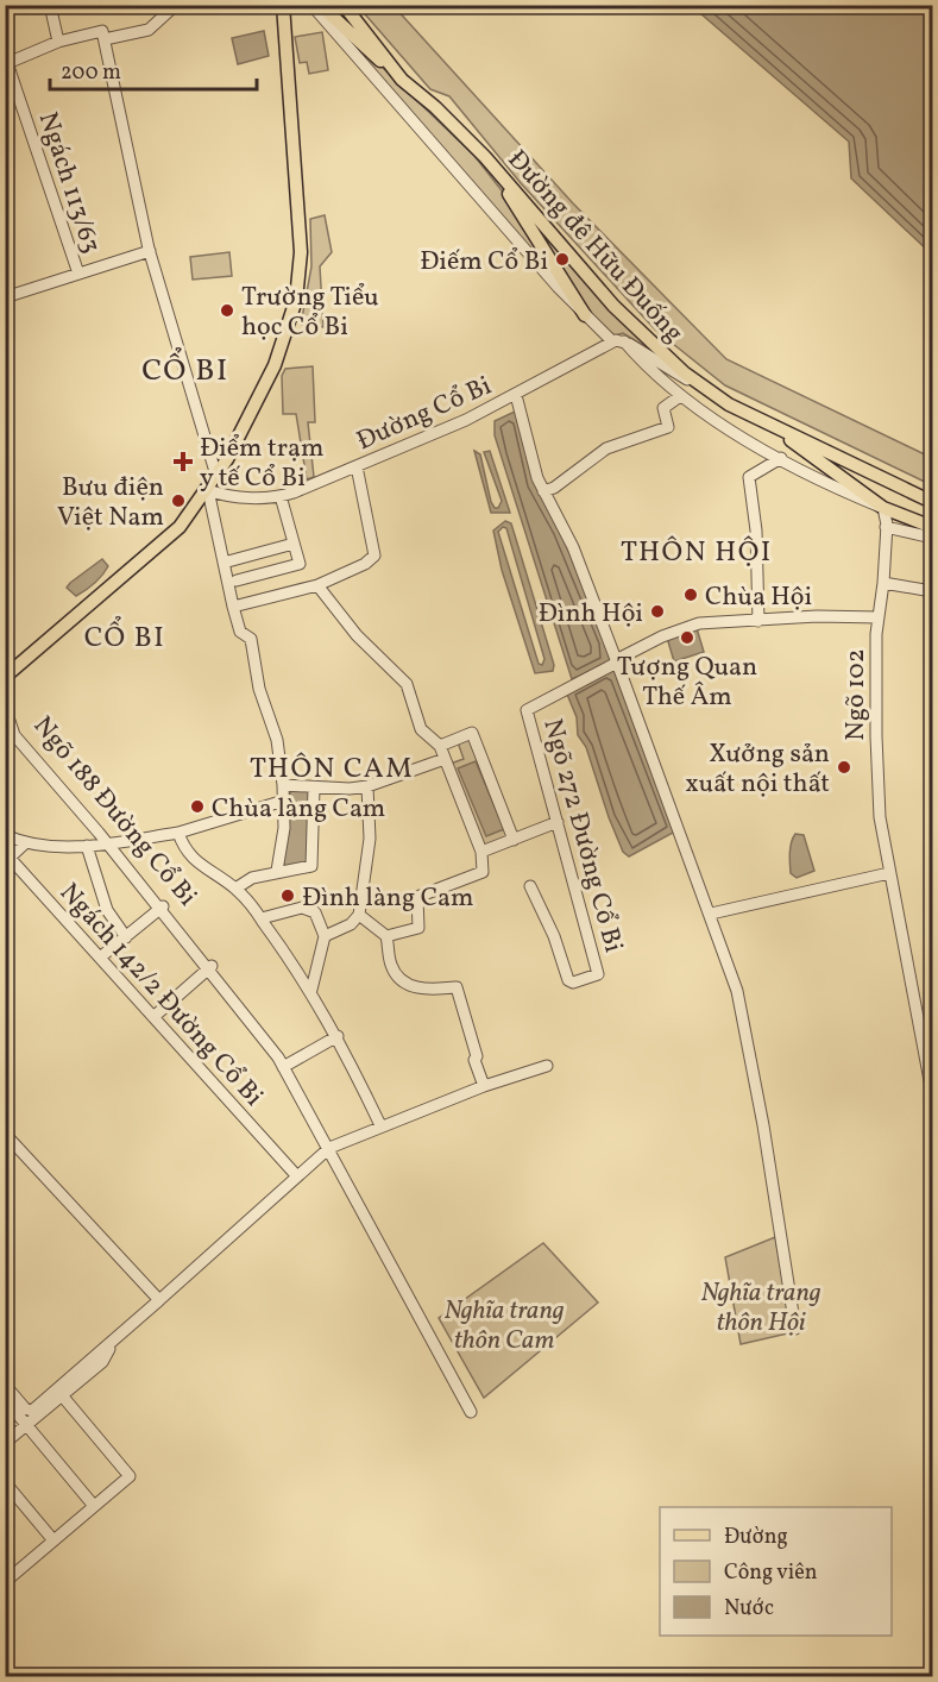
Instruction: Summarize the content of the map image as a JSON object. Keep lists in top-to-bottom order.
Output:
{
  "streets": {
    "main road": ["Đường đê Hữu Đuống"],
    "street": [
      "Ngách 113/63",
      "Đường Cổ Bi",
      "Ngõ 102",
      "Ngõ 188 Đường Cổ Bi",
      "Ngõ 272 Đường Cổ Bi",
      "Ngách 142/2 Đường Cổ Bi"
    ]
  },
  "districts": [
    "CỔ BI",
    "THÔN HỘI",
    "CỔ BI",
    "THÔN CAM"
  ],
  "parks": ["Nghĩa trang thôn Hội", "Nghĩa trang thôn Cam"],
  "places": {
    "other": [
      "Điếm Cổ Bi",
      "Trường Tiểu học Cổ Bi",
      "Bưu điện Việt Nam",
      "Chùa Hội",
      "Đình Hội",
      "Tượng Quan Thế Âm",
      "Xưởng sản xuất nội thất",
      "Chùa làng Cam",
      "Đình làng Cam"
    ],
    "health": ["Điểm trạm y tế Cổ Bi"]
  },
  "legend": ["Đường", "Công viên", "Nước"],
  "scale_bar": "200 m"
}
